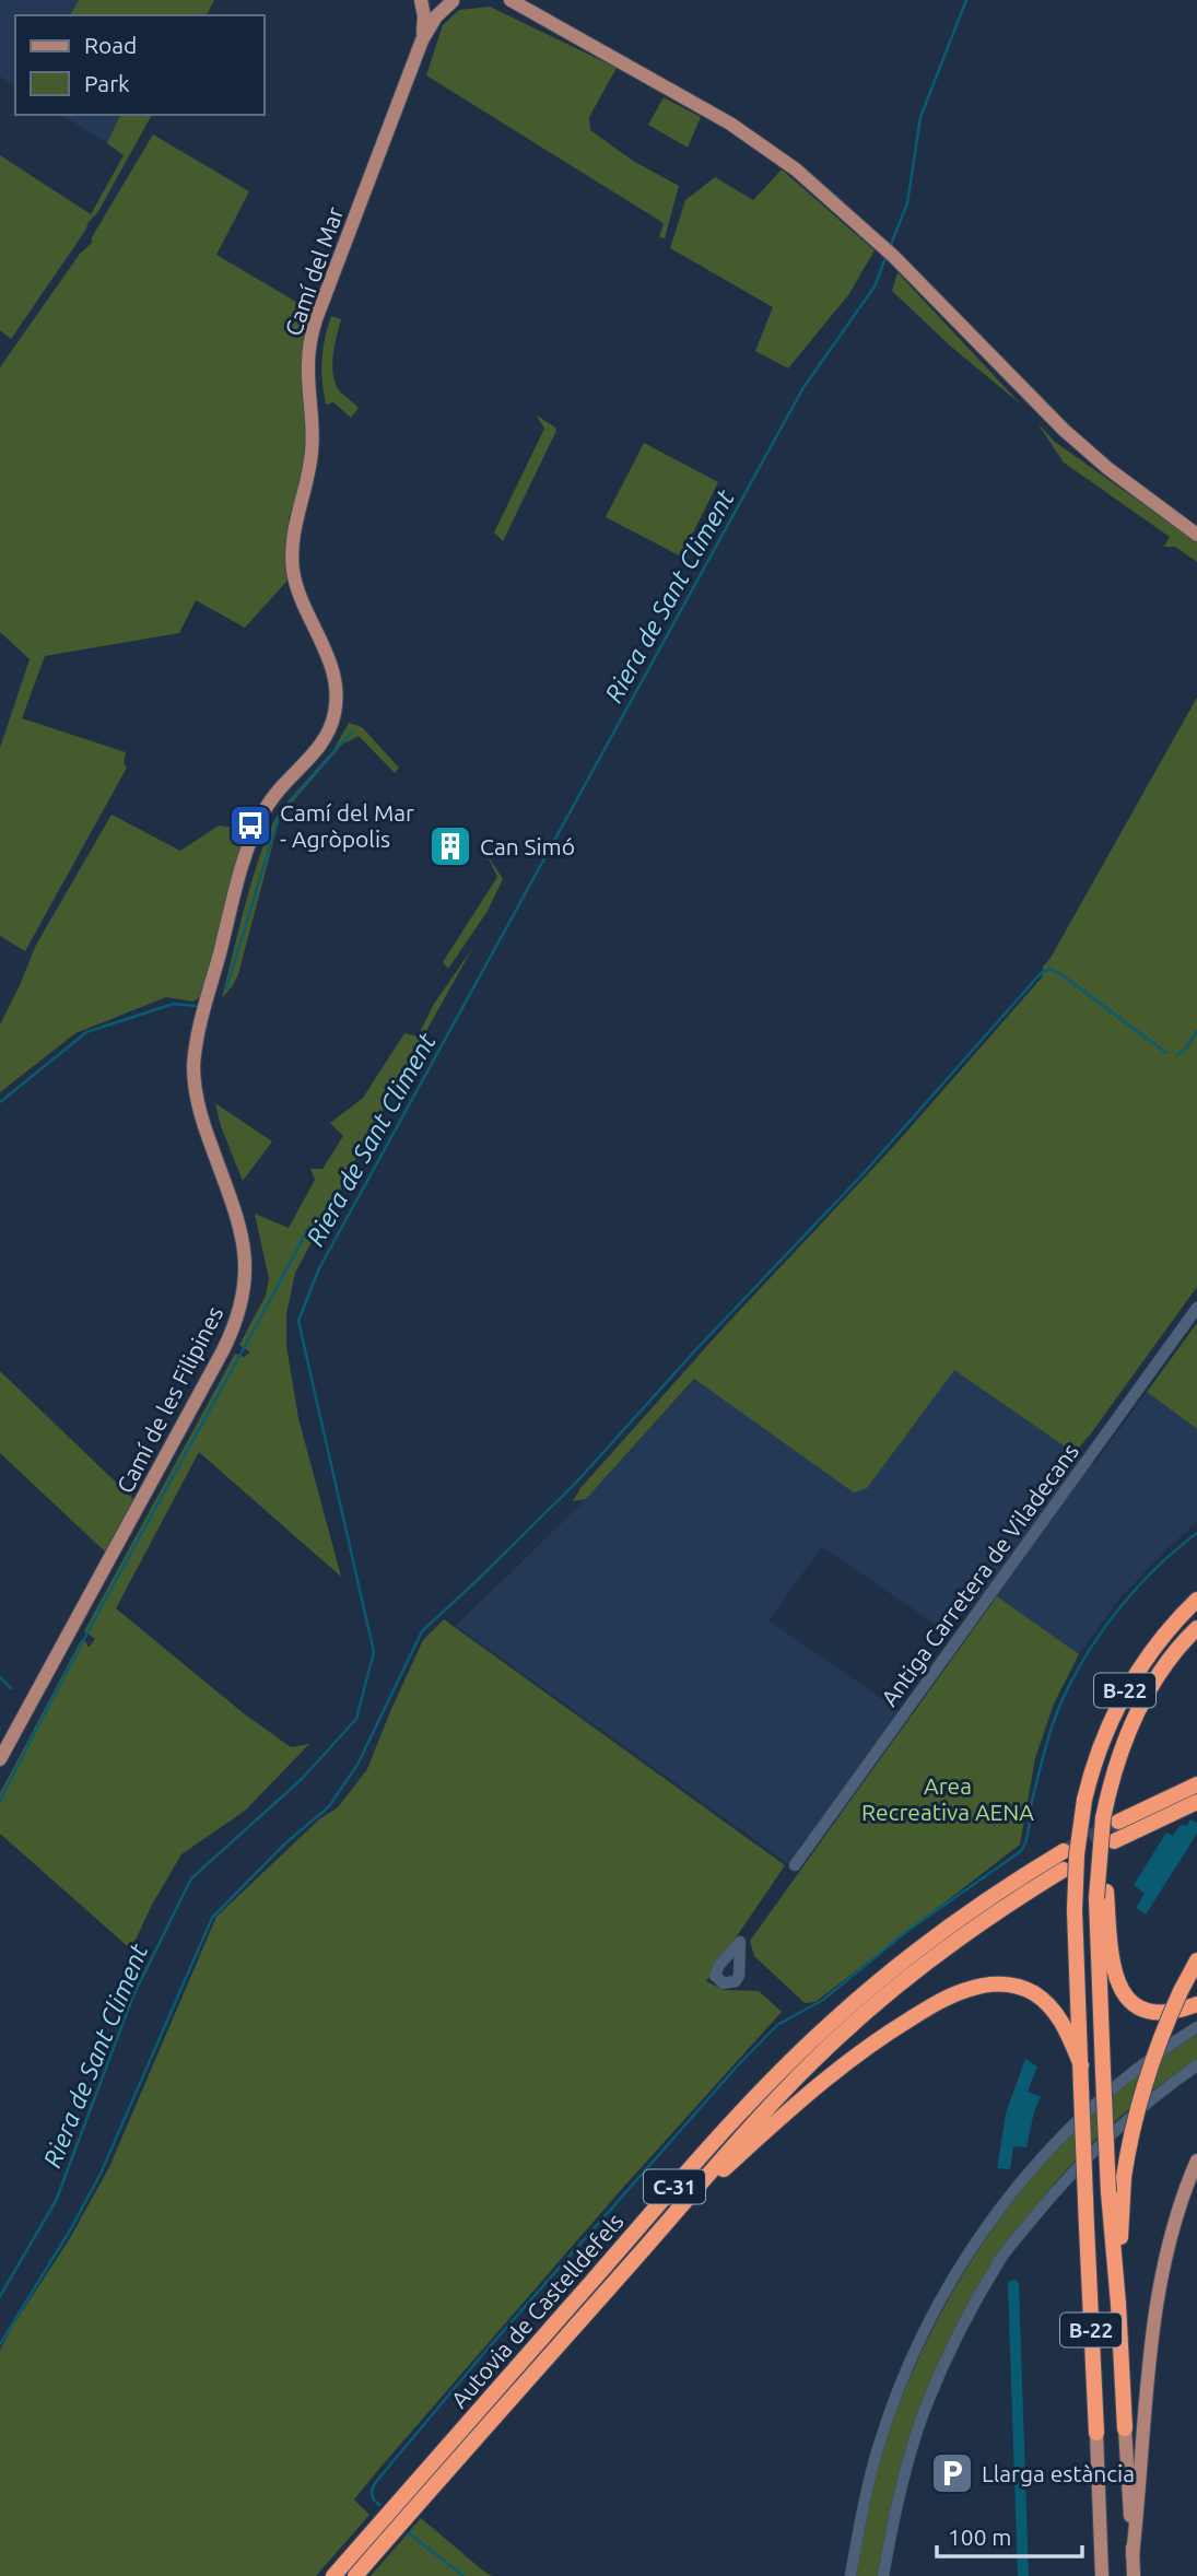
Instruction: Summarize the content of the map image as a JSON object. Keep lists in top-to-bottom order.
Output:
{
  "streets": {
    "highway": ["B-22", "C-31", "Autovia de Castelldefels"],
    "main road": ["Camí del Mar", "Camí de les Filipines"],
    "street": ["Antiga Carretera de Viladecans"]
  },
  "crossings": [
    ["Camí del Mar", "Camí de les Filipines"]
  ],
  "water": ["Riera de Sant Climent"],
  "parks": ["Area Recreativa AENA"],
  "places": {
    "bus stop": ["Camí del Mar - Agròpolis"],
    "building": ["Can Simó"],
    "parking": ["Llarga estància"]
  },
  "legend": ["Road", "Park"],
  "scale_bar": "100 m"
}
